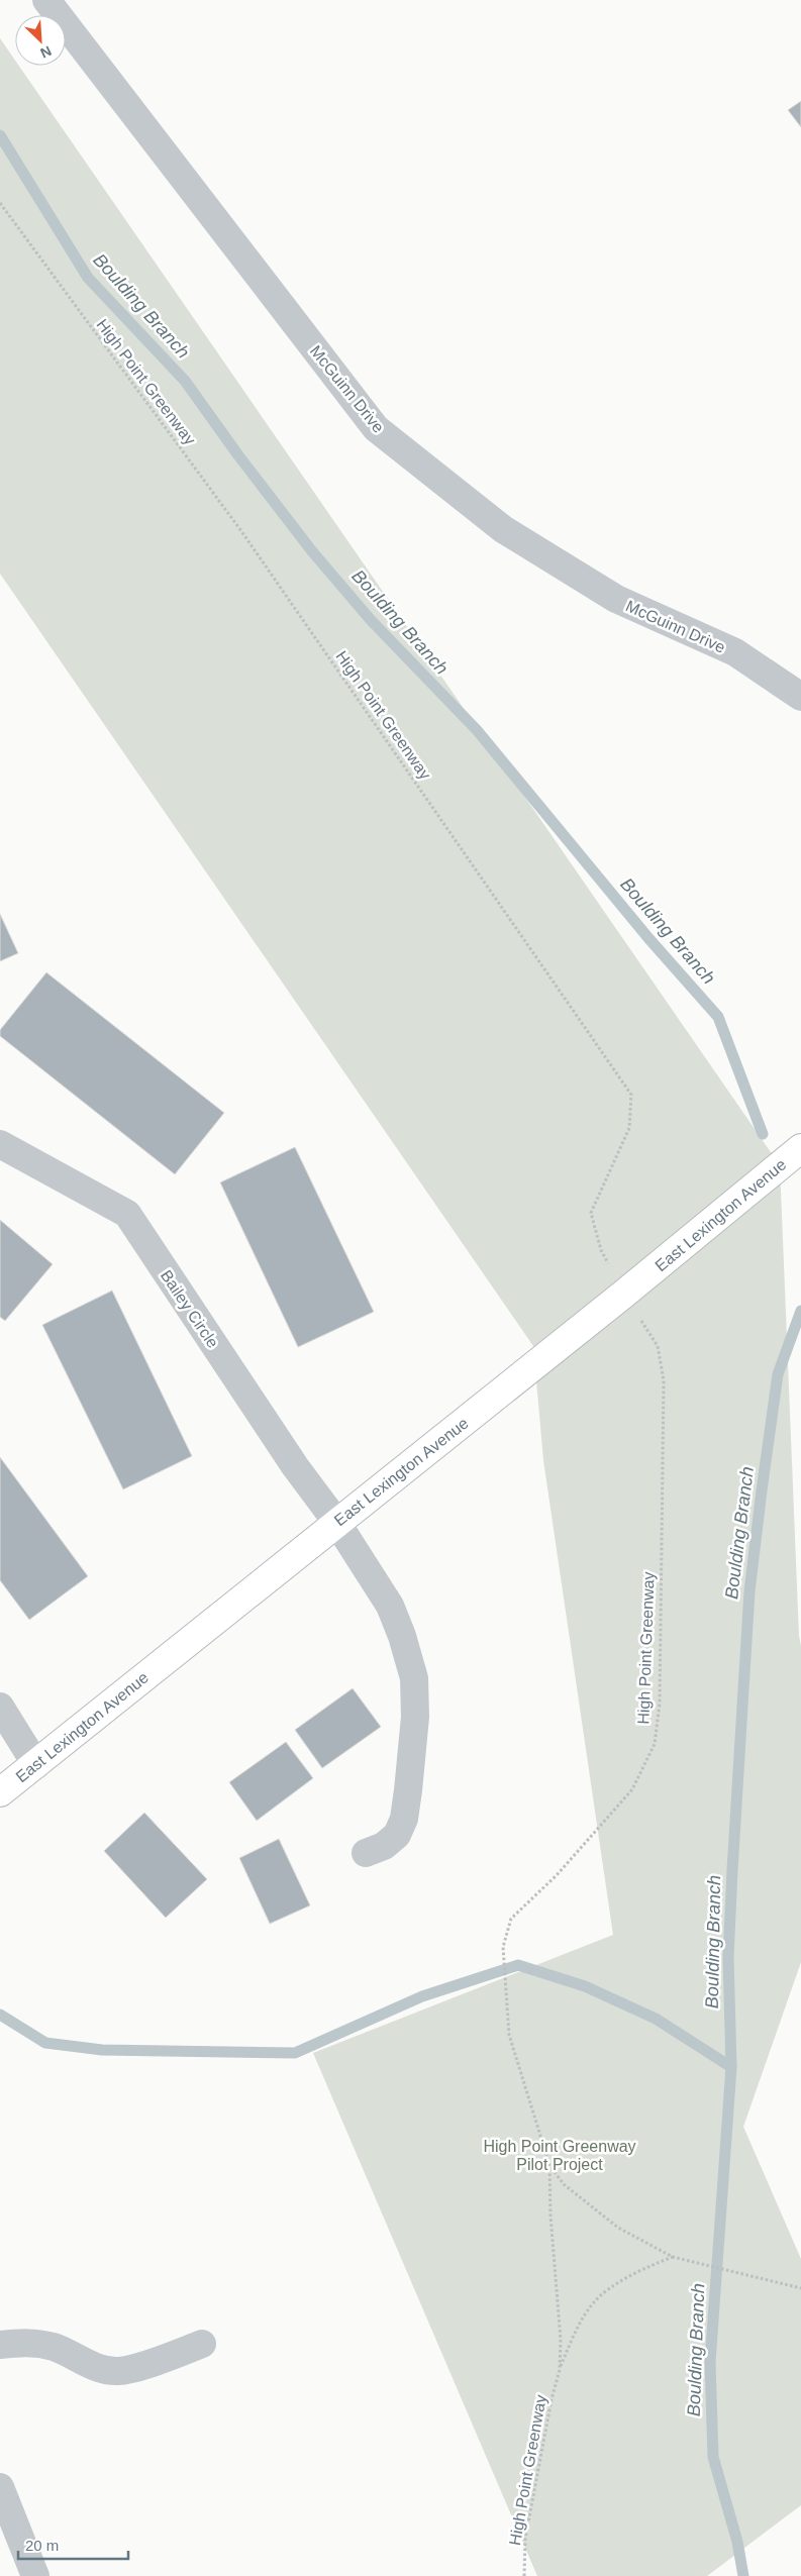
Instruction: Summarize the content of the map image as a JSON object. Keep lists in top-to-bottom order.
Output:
{
  "streets": {
    "main road": ["East Lexington Avenue"],
    "street": ["McGuinn Drive", "Bailey Circle"],
    "path": ["High Point Greenway"]
  },
  "crossings": [
    ["East Lexington Avenue", "Bailey Circle"]
  ],
  "water": ["Boulding Branch"],
  "parks": ["High Point Greenway Pilot Project"],
  "scale_bar": "20 m",
  "north": "bottom right"
}
